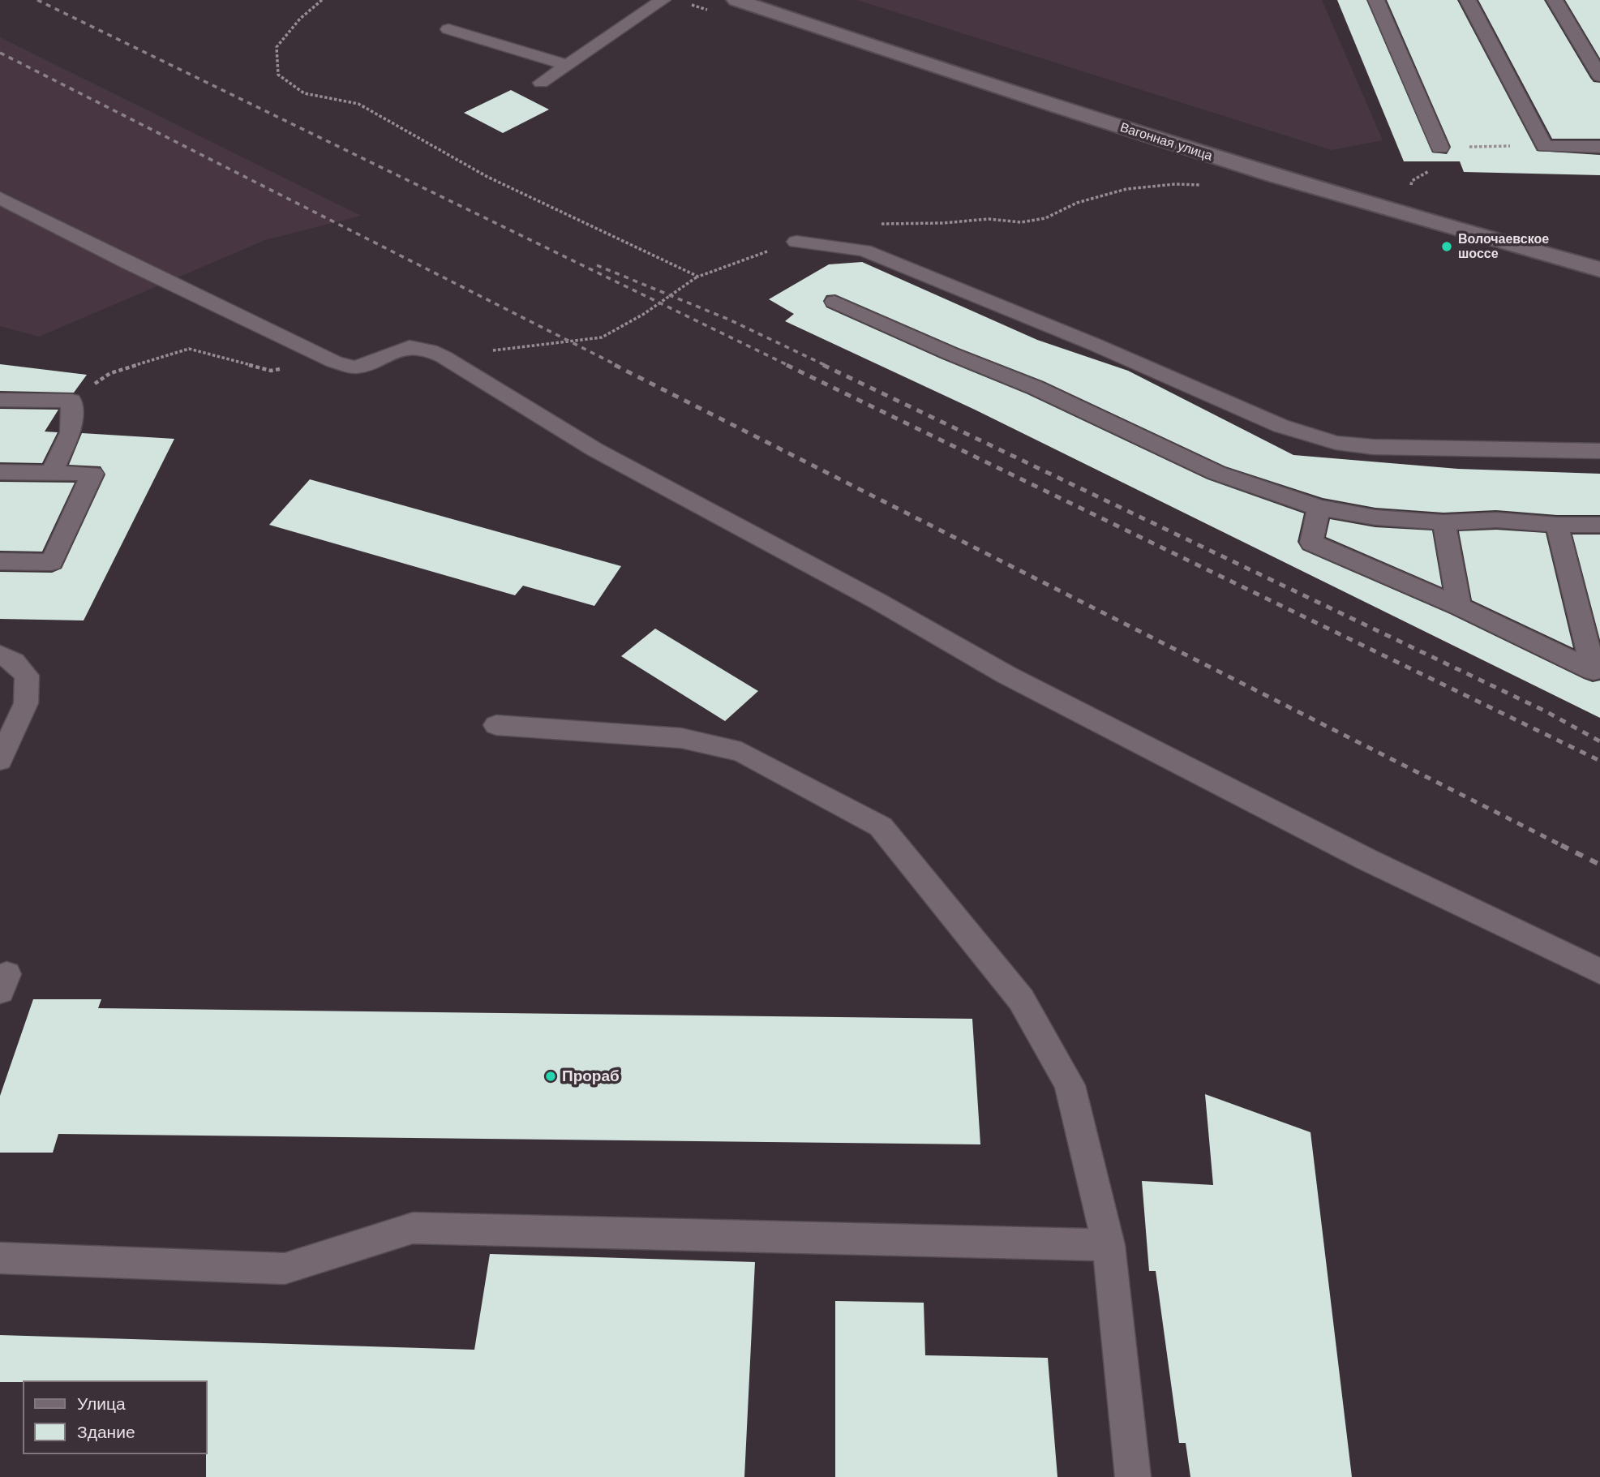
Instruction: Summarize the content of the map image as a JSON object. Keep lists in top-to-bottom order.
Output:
{
  "streets": {
    "street": ["Вагонная улица"]
  },
  "places": ["Волочаевское шоссе", "Прораб"],
  "legend": ["Улица", "Здание"]
}
